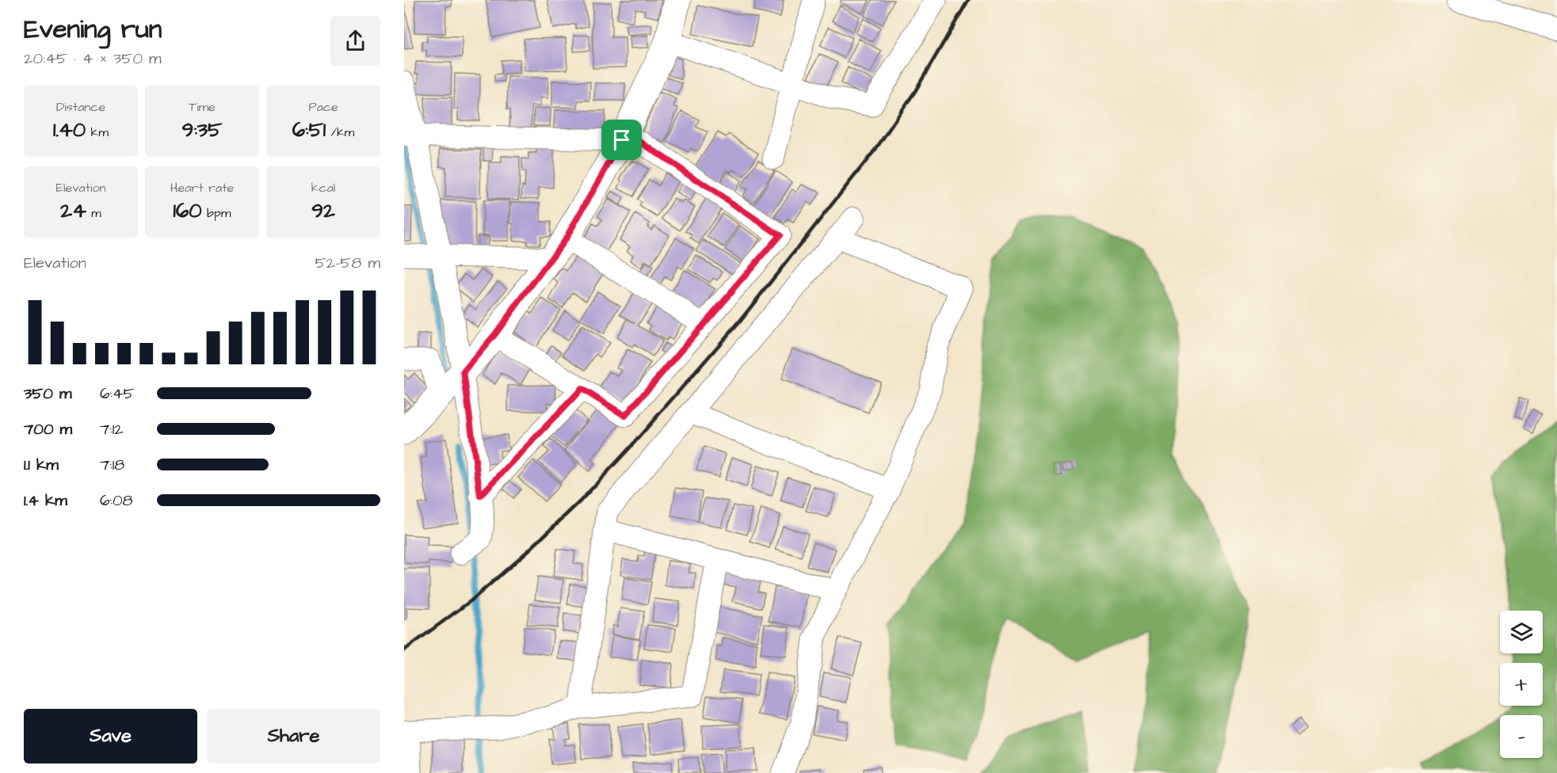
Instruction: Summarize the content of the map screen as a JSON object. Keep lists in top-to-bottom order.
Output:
{
  "page": {
    "heading": ["Evening run", "20:45 · 4 × 350 m"],
    "stats": [
      ["Distance", "1.40 km"],
      ["Time", "9:35"],
      ["Pace", "6:51 /km"],
      ["Elevation", "24 m"],
      ["Heart rate", "160 bpm"],
      ["kcal", "92"]
    ],
    "chart": ["Elevation", "52–58 m"],
    "list": [
      {
        "name": "350 m",
        "note": "6:45"
      },
      {
        "name": "700 m",
        "note": "7:12"
      },
      {
        "name": "1.1 km",
        "note": "7:18"
      },
      {
        "name": "1.4 km",
        "note": "6:08"
      }
    ],
    "map_buttons": ["+", "−"],
    "buttons": ["Save", "Share"]
  }
}
